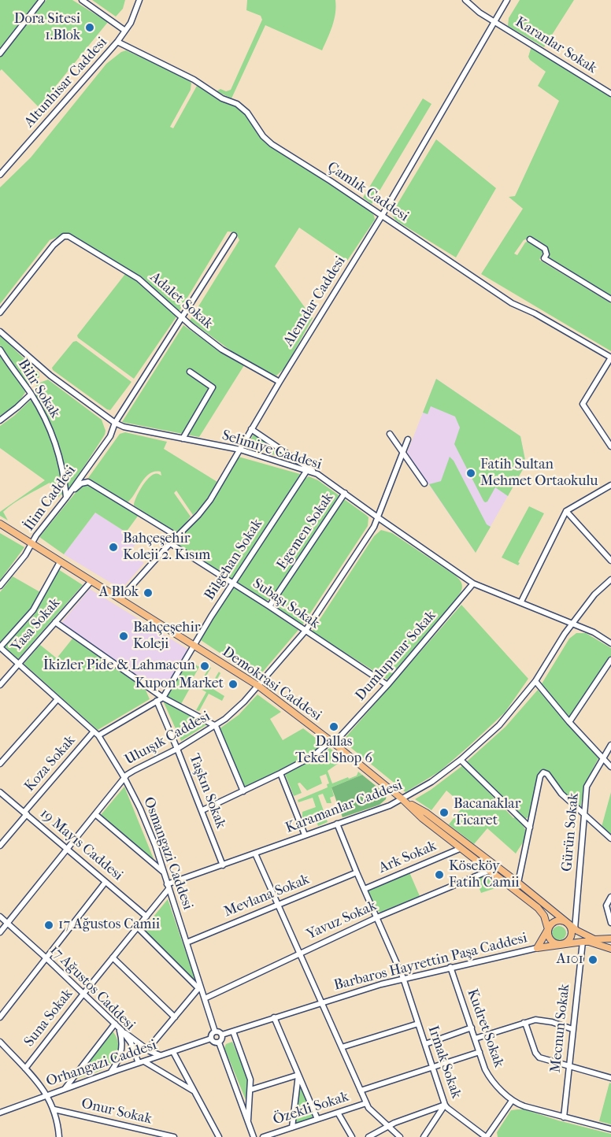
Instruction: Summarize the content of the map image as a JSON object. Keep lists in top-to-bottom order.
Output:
{
  "streets": {
    "main road": ["Demokrasi Caddesi"],
    "street": [
      "Karanlar Sokak",
      "Altunhisar Caddesi",
      "Çamlık Caddesi",
      "Adalet Sokak",
      "Alemdar Caddesi",
      "Bilir Sokak",
      "Selimiye Caddesi",
      "İlim Caddesi",
      "Egemen Sokak",
      "Bilgehan Sokak",
      "Subaşı Sokak",
      "Yasa Sokak",
      "Dumlupınar Sokak",
      "Uluışık Caddesi",
      "Koza Sokak",
      "Taşkın Sokak",
      "Karamanlar Caddesi",
      "Gürün Sokak",
      "19 Mayıs Caddesi",
      "Osmangazi Caddesi",
      "Ark Sokak",
      "Mevlana Sokak",
      "Yavuz Sokak",
      "Barbaros Hayrettin Paşa Caddesi",
      "17 Ağustos Caddesi",
      "Suna Sokak",
      "Kudret Sokak",
      "Mecnun Sokak",
      "Irmak Sokak",
      "Orhangazi Caddesi",
      "Özekli Sokak",
      "Onur Sokak"
    ]
  },
  "crossings": [
    ["Karanlar Sokak", "Alemdar Caddesi"],
    ["Altunhisar Caddesi", "Çamlık Caddesi"],
    ["Çamlık Caddesi", "Alemdar Caddesi"],
    ["Adalet Sokak", "Alemdar Caddesi"],
    ["Adalet Sokak", "İlim Caddesi"],
    ["Alemdar Caddesi", "Selimiye Caddesi"],
    ["Alemdar Caddesi", "Subaşı Sokak"],
    ["Alemdar Caddesi", "Demokrasi Caddesi"],
    ["Bilir Sokak", "İlim Caddesi"],
    ["Selimiye Caddesi", "İlim Caddesi"],
    ["Selimiye Caddesi", "Egemen Sokak"],
    ["Selimiye Caddesi", "Bilgehan Sokak"],
    ["Selimiye Caddesi", "Dumlupınar Sokak"],
    ["Selimiye Caddesi", "Uluışık Caddesi"],
    ["Selimiye Caddesi", "Karamanlar Caddesi"],
    ["İlim Caddesi", "Demokrasi Caddesi"],
    ["Egemen Sokak", "Subaşı Sokak"],
    ["Bilgehan Sokak", "Subaşı Sokak"],
    ["Bilgehan Sokak", "Demokrasi Caddesi"],
    ["Subaşı Sokak", "Dumlupınar Sokak"],
    ["Subaşı Sokak", "Uluışık Caddesi"],
    ["Yasa Sokak", "Demokrasi Caddesi"],
    ["Yasa Sokak", "Osmangazi Caddesi"],
    ["Dumlupınar Sokak", "Demokrasi Caddesi"],
    ["Dumlupınar Sokak", "Taşkın Sokak"],
    ["Demokrasi Caddesi", "Uluışık Caddesi"],
    ["Demokrasi Caddesi", "Karamanlar Caddesi"],
    ["Demokrasi Caddesi", "Gürün Sokak"],
    ["Demokrasi Caddesi", "Ark Sokak"],
    ["Demokrasi Caddesi", "Yavuz Sokak"],
    ["Uluışık Caddesi", "Taşkın Sokak"],
    ["Uluışık Caddesi", "19 Mayıs Caddesi"],
    ["Uluışık Caddesi", "Osmangazi Caddesi"],
    ["Uluışık Caddesi", "17 Ağustos Caddesi"],
    ["Koza Sokak", "19 Mayıs Caddesi"],
    ["Koza Sokak", "Osmangazi Caddesi"],
    ["Taşkın Sokak", "Karamanlar Caddesi"],
    ["Karamanlar Caddesi", "Osmangazi Caddesi"],
    ["Karamanlar Caddesi", "Suna Sokak"],
    ["Karamanlar Caddesi", "Irmak Sokak"],
    ["19 Mayıs Caddesi", "Suna Sokak"],
    ["Osmangazi Caddesi", "Mevlana Sokak"],
    ["Osmangazi Caddesi", "Yavuz Sokak"],
    ["Osmangazi Caddesi", "Barbaros Hayrettin Paşa Caddesi"],
    ["Osmangazi Caddesi", "Suna Sokak"],
    ["Osmangazi Caddesi", "Orhangazi Caddesi"],
    ["Ark Sokak", "Irmak Sokak"],
    ["Mevlana Sokak", "Irmak Sokak"],
    ["Yavuz Sokak", "Irmak Sokak"],
    ["Barbaros Hayrettin Paşa Caddesi", "Kudret Sokak"],
    ["Barbaros Hayrettin Paşa Caddesi", "Irmak Sokak"],
    ["Barbaros Hayrettin Paşa Caddesi", "Orhangazi Caddesi"],
    ["17 Ağustos Caddesi", "Suna Sokak"],
    ["17 Ağustos Caddesi", "Orhangazi Caddesi"],
    ["Kudret Sokak", "Mecnun Sokak"]
  ],
  "places": [
    "Dora Sitesi 1.Blok",
    "Fatih Sultan Mehmet Ortaokulu",
    "Bahçeşehir Koleji 2. Kısım",
    "A Blok",
    "Bahçeşehir Koleji",
    "İkizler Pide & Lahmacun",
    "Kupon Market",
    "Dallas Tekel Shop 6",
    "Bacanaklar Ticaret",
    "Köseköy Fatih Camii",
    "17 Ağustos Camii",
    "A101"
  ]
}
